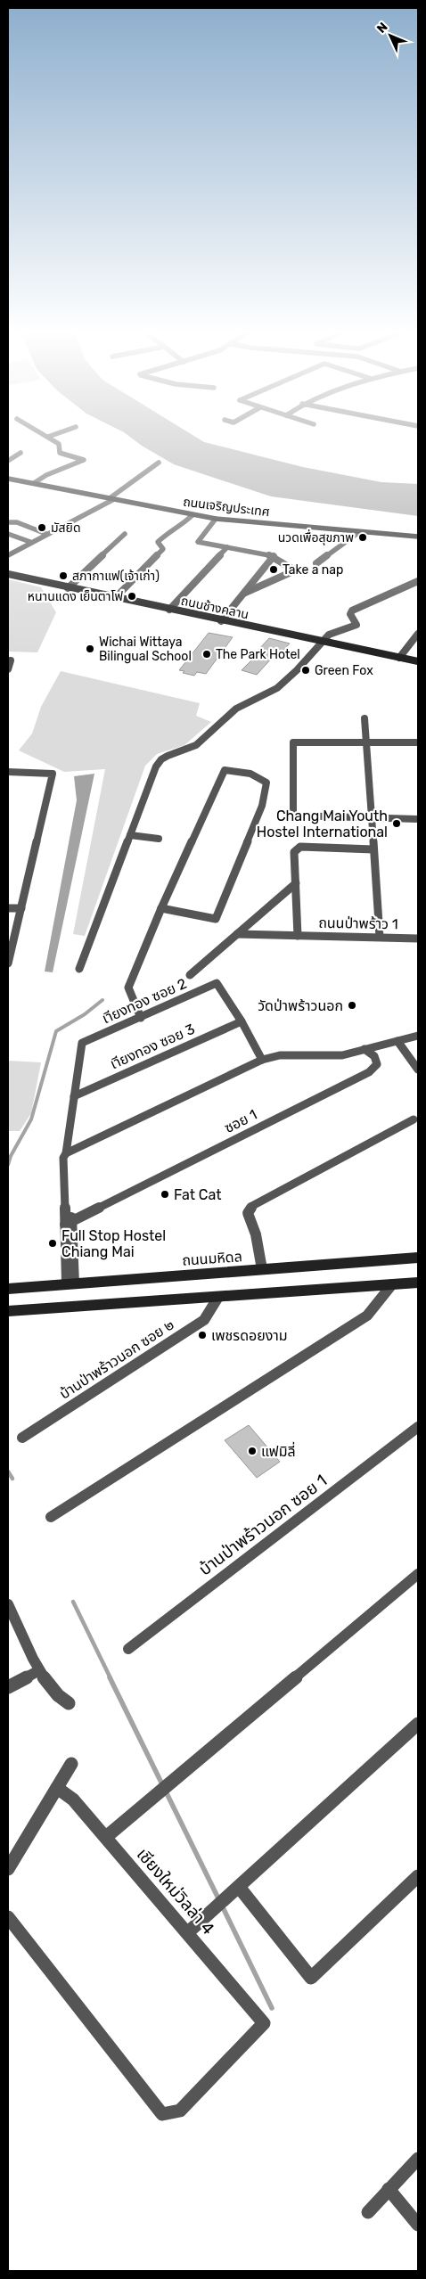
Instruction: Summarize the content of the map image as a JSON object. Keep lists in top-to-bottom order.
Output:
{
  "streets": {
    "street": [
      "ถนนเจริญประเทศ",
      "ถนนช้างคลาน",
      "ถนนป่าพร้าว 1",
      "เาียงทอง ซอย 2",
      "เาียงทอง ซอย 3",
      "ซอย 1",
      "ถนนมหิดล",
      "บ้านป่าพร้าวนอก ซอย ๒",
      "บ้านป่าพร้าวนอก ซอย 1",
      "เชียงใหม่วิลล่า 4"
    ]
  },
  "crossings": [
    ["เาียงทอง ซอย 2", "เาียงทอง ซอย 3"]
  ],
  "places": [
    "มัสยิด",
    "นวดเพื่อสุขภาพ",
    "Take a nap",
    "สภากาแฟ(เจ้าเก่า)",
    "หนานแดง เย็นตาโฟ",
    "Wichai Wittaya Bilingual School",
    "The Park Hotel",
    "Green Fox",
    "Chang Mai Youth Hostel International",
    "วัดป่าพร้าวนอก",
    "Fat Cat",
    "Full Stop Hostel Chiang Mai",
    "เพชรดอยงาม",
    "แฟมิลี่"
  ],
  "north": "top left"
}
